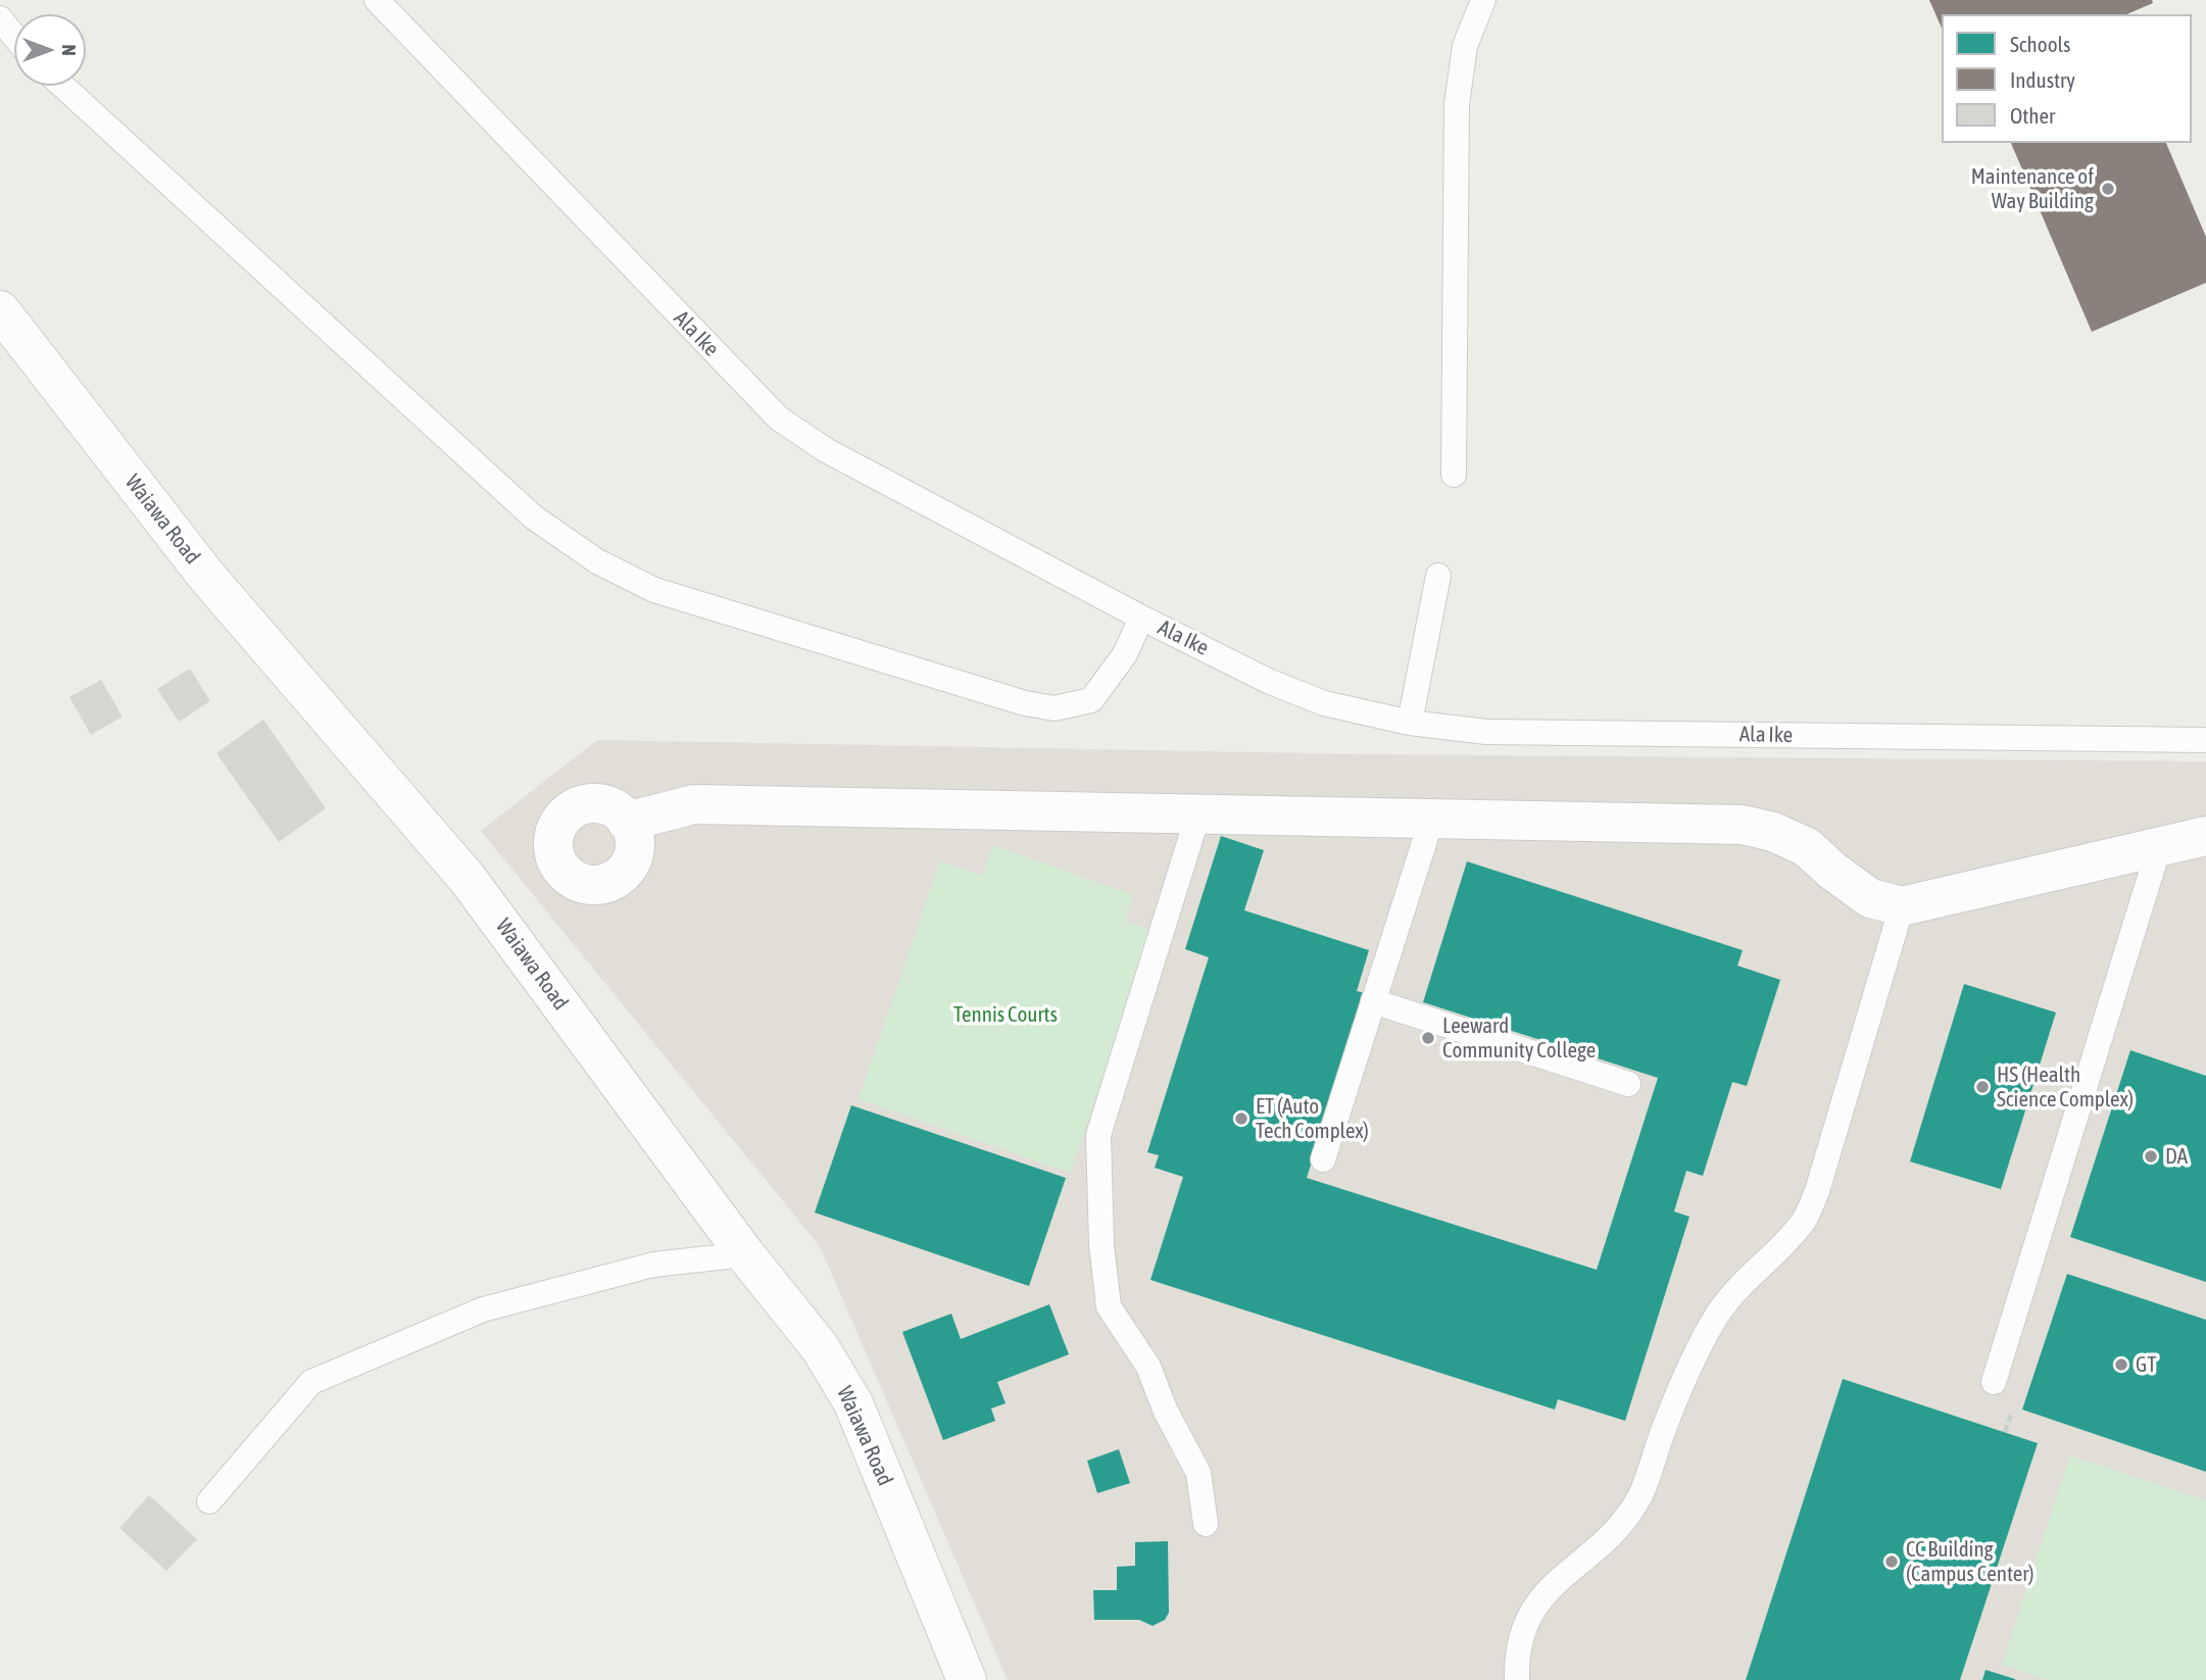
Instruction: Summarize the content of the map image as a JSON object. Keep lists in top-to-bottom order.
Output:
{
  "streets": {
    "street": ["Waiawa Road"],
    "lane": ["Ala Ike"]
  },
  "parks": ["Tennis Courts"],
  "places": [
    "Maintenance of Way Building",
    "Leeward Community College",
    "HS (Health Science Complex)",
    "ET (Auto Tech Complex)",
    "DA",
    "GT",
    "CC Building (Campus Center)"
  ],
  "legend": ["Schools", "Industry", "Other"],
  "north": "right"
}
